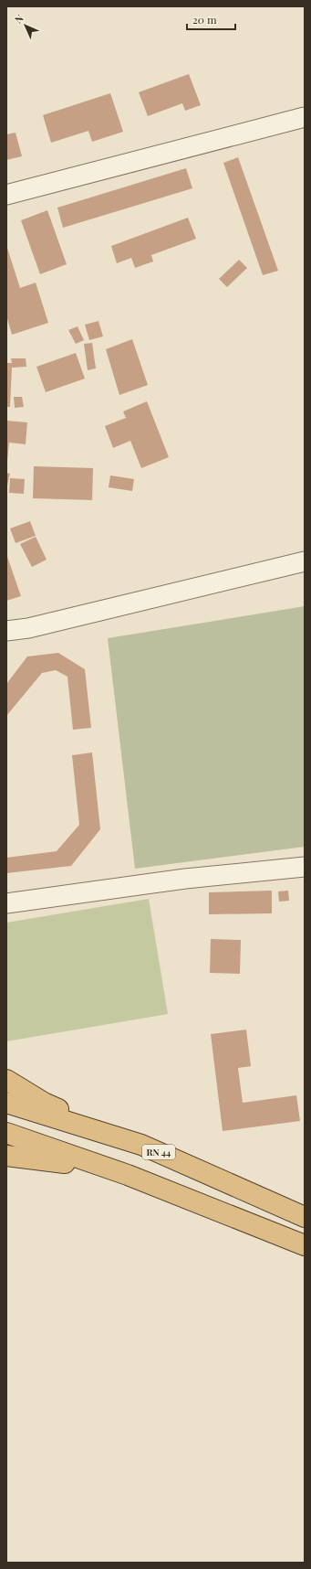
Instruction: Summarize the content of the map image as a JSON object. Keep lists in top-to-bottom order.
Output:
{
  "streets": {
    "highway": ["RN 44"]
  },
  "scale_bar": "20 m",
  "north": "top left"
}
